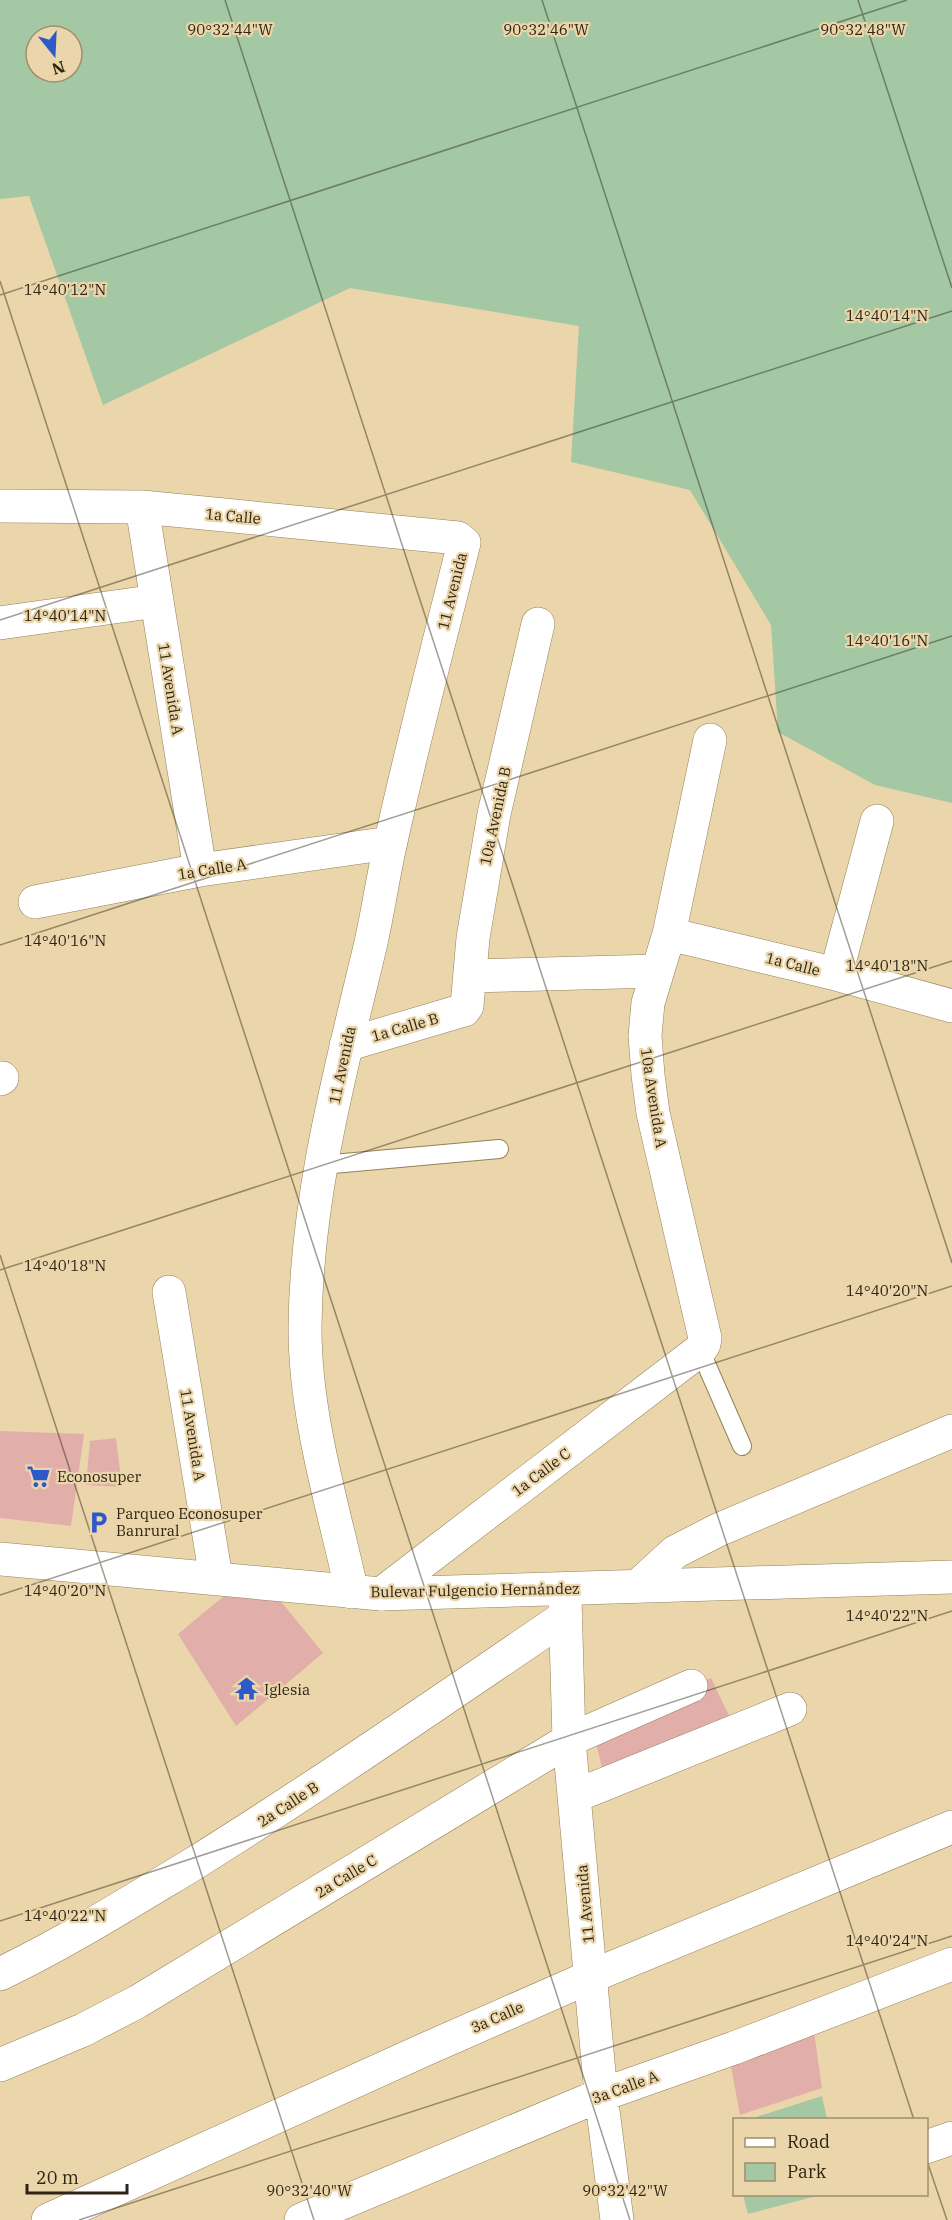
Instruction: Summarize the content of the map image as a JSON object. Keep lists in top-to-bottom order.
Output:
{
  "streets": {
    "street": [
      "1a Calle",
      "11 Avenida",
      "11 Avenida A",
      "10a Avenida B",
      "1a Calle A",
      "1a Calle B",
      "10a Avenida A",
      "1a Calle C",
      "Bulevar Fulgencio Hernández",
      "2a Calle B",
      "2a Calle C",
      "3a Calle",
      "3a Calle A"
    ]
  },
  "crossings": [
    ["1a Calle", "11 Avenida"],
    ["1a Calle", "11 Avenida A"],
    ["1a Calle", "10a Avenida A"],
    ["11 Avenida", "1a Calle A"],
    ["11 Avenida", "1a Calle B"],
    ["11 Avenida", "1a Calle C"],
    ["11 Avenida", "Bulevar Fulgencio Hernández"],
    ["11 Avenida", "2a Calle B"],
    ["11 Avenida", "2a Calle C"],
    ["11 Avenida", "3a Calle"],
    ["11 Avenida", "3a Calle A"],
    ["11 Avenida A", "1a Calle A"],
    ["11 Avenida A", "Bulevar Fulgencio Hernández"],
    ["10a Avenida B", "1a Calle B"],
    ["10a Avenida A", "1a Calle C"],
    ["1a Calle C", "Bulevar Fulgencio Hernández"],
    ["Bulevar Fulgencio Hernández", "2a Calle B"]
  ],
  "places": {
    "supermarket": ["Econosuper"],
    "parking": ["Parqueo Econosuper Banrural"],
    "temple": ["Iglesia"]
  },
  "legend": ["Road", "Park"],
  "scale_bar": "20 m",
  "north": "bottom",
  "coordinates": [
    "90°32'44\"W",
    "90°32'46\"W",
    "90°32'48\"W",
    "14°40'12\"N",
    "14°40'14\"N",
    "14°40'16\"N",
    "14°40'18\"N",
    "14°40'20\"N",
    "14°40'22\"N",
    "14°40'24\"N",
    "90°32'40\"W",
    "90°32'42\"W"
  ]
}
